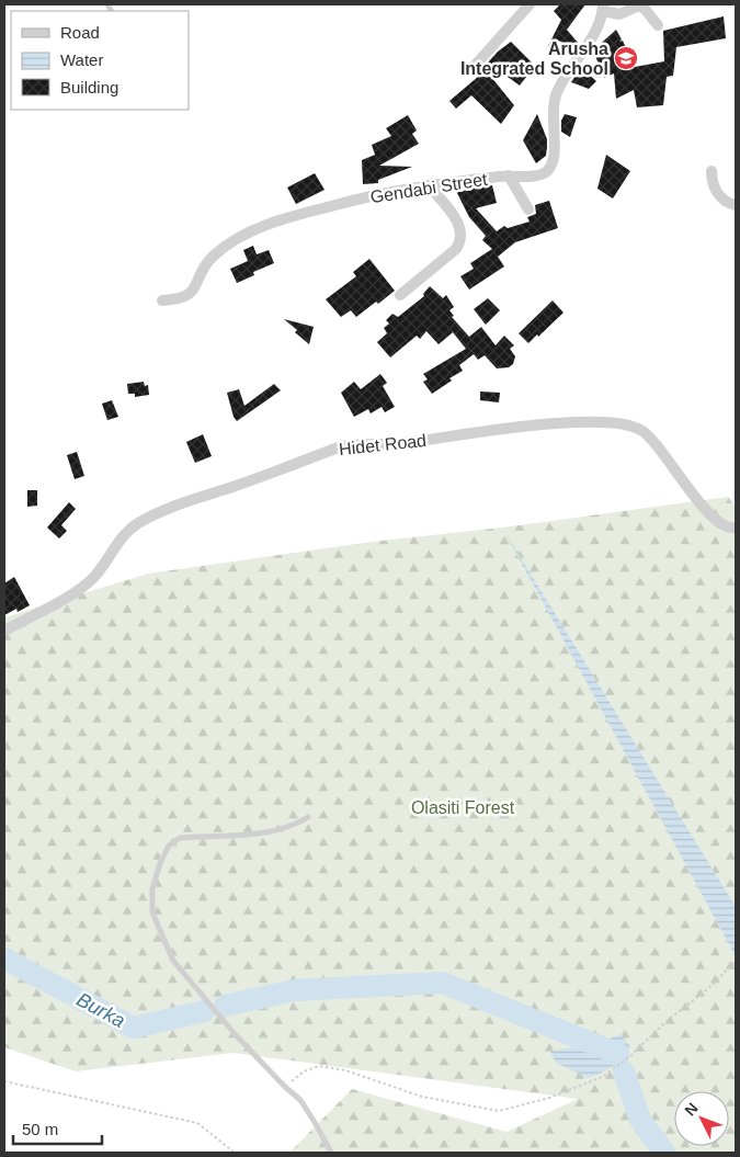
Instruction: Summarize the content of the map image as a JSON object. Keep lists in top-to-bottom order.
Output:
{
  "streets": {
    "street": ["Gendabi Street", "Hidet Road"]
  },
  "water": ["Burka"],
  "parks": ["Olasiti Forest"],
  "places": {
    "school or university": ["Arusha Integrated School"]
  },
  "legend": ["Road", "Water", "Building"],
  "scale_bar": "50 m",
  "north": "top left"
}
